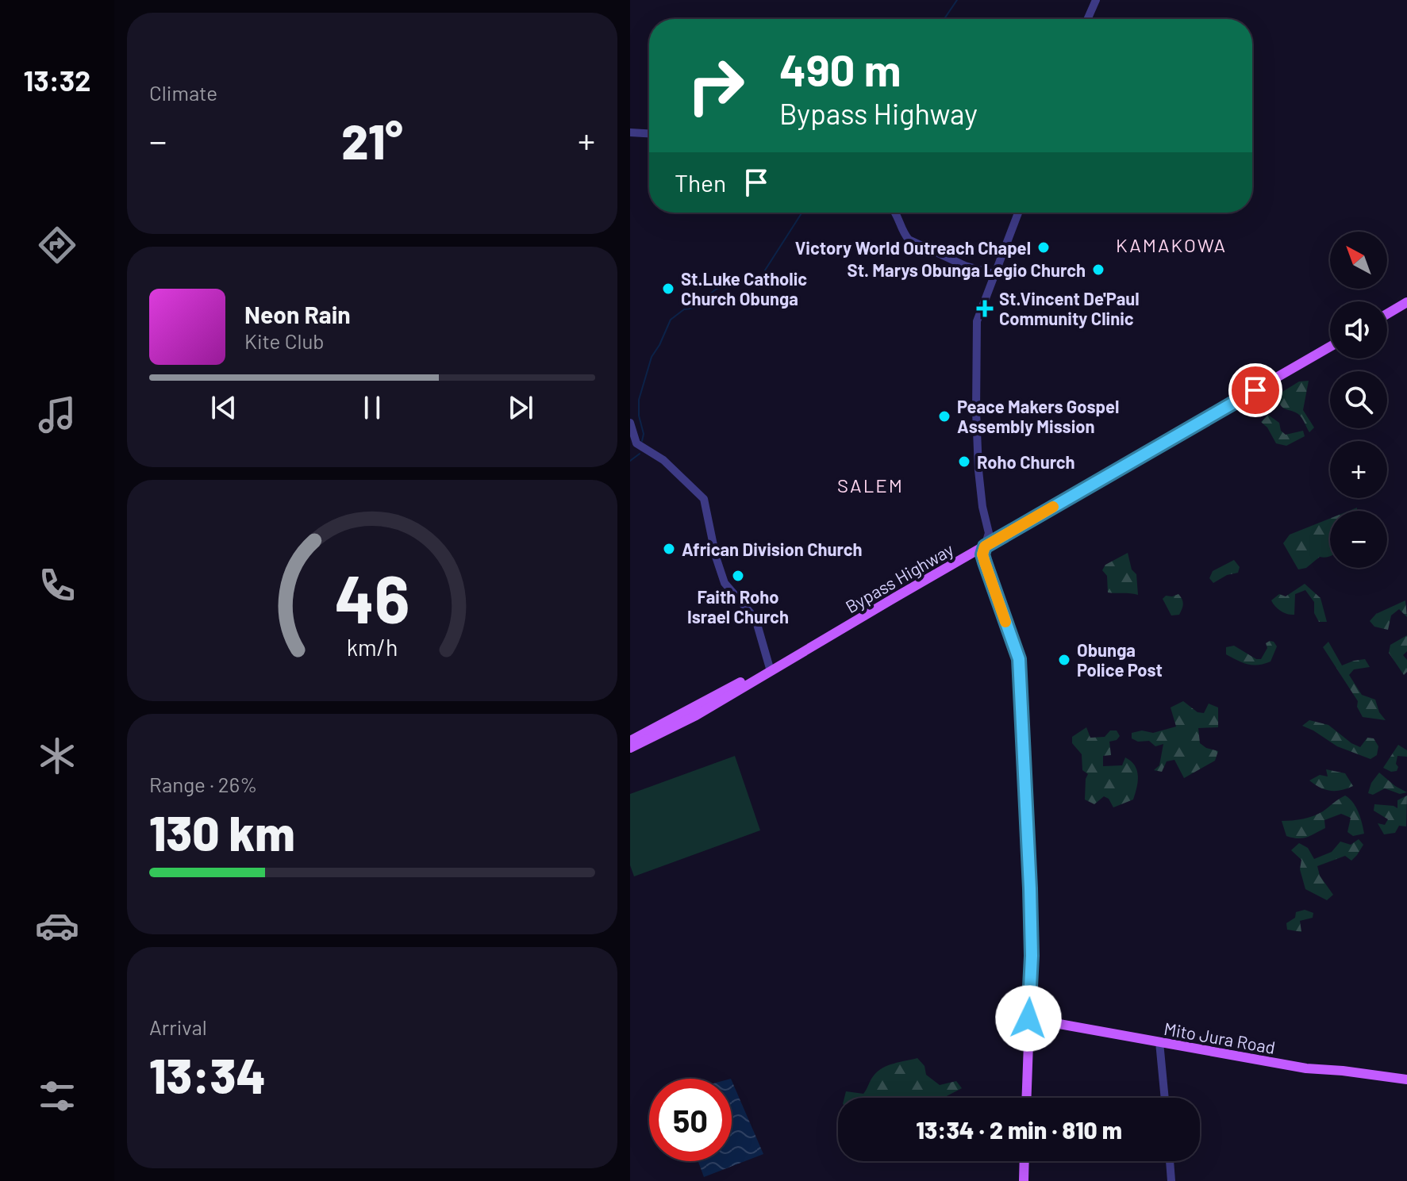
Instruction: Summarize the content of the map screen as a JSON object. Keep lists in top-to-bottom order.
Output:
{
  "streets": {
    "main road": ["Bypass Highway", "Mito Jura Road"]
  },
  "districts": ["KAMAKOWA", "SALEM"],
  "places": {
    "other": [
      "Victory World Outreach Chapel",
      "St. Marys Obunga Legio Church",
      "St.Luke Catholic Church Obunga",
      "Peace Makers Gospel Assembly Mission",
      "Roho Church",
      "African Division Church",
      "Faith Roho Israel Church",
      "Obunga Police Post"
    ],
    "health": ["St.Vincent De'Paul Community Clinic"]
  },
  "north": "top left",
  "page": {
    "tabs": "13:32",
    "tile": [
      "Climate",
      ["Range · 26%", "130 km"],
      ["Arrival", "13:34"]
    ],
    "turn": ["490 m", "Bypass Highway"],
    "heat": ["−", "21°", "+"],
    "then": "Then",
    "map_buttons": ["+", "−"],
    "song": ["Neon Rain", "Kite Club"],
    "limit": "50",
    "trip": "13:34 · 2 min · 810 m",
    "gauge": ["46", "km/h"]
  }
}
